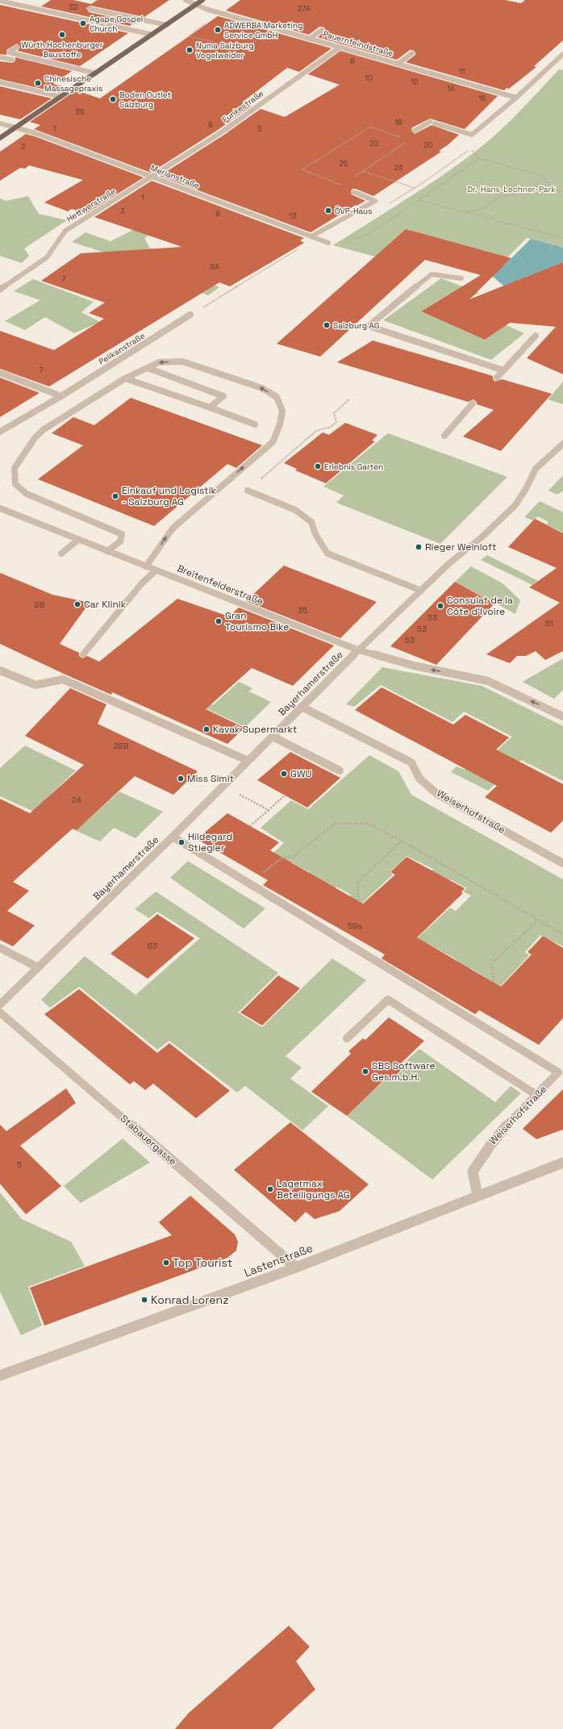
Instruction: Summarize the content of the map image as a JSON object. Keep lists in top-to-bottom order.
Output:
{
  "streets": {
    "street": [
      "Pauernfeindstraße",
      "Funkestraße",
      "Merianstraße",
      "Hettwerstraße",
      "Pelikanstraße",
      "Breitenfelderstraße",
      "Bayerhamerstraße",
      "Weiserhofstraße",
      "Stabauergasse",
      "Lastenstraße"
    ]
  },
  "crossings": [
    ["Pauernfeindstraße", "Funkestraße"],
    ["Funkestraße", "Merianstraße"],
    ["Funkestraße", "Hettwerstraße"],
    ["Merianstraße", "Hettwerstraße"],
    ["Breitenfelderstraße", "Bayerhamerstraße"],
    ["Bayerhamerstraße", "Weiserhofstraße"],
    ["Weiserhofstraße", "Lastenstraße"],
    ["Stabauergasse", "Lastenstraße"]
  ],
  "one_way": ["Breitenfelderstraße"],
  "parks": ["Dr.-Hans-Lechner-Park"],
  "places": [
    "Agape Gospel Church",
    "ADWERBA Marketing Service GmbH",
    "Würth Hochenburger Baustoffe",
    "Numa Salzburg Vogelweider",
    "Chinesische Massagepraxis",
    "Boden Outlet Salzburg",
    "ÖVP-Haus",
    "Salzburg AG",
    "Erlebnis Garten",
    "Einkauf und Logistik - Salzburg AG",
    "Rieger Weinloft",
    "Car Klinik",
    "Consulat de la Côte d'Ivoire",
    "Gran Tourismo Bike",
    "Kavak Supermarkt",
    "GWU",
    "Miss Simit",
    "Hildegard Stiegler",
    "SBS Software Ges.m.b.H.",
    "Lagermax Beteiligungs AG",
    "Top Tourist",
    "Konrad Lorenz"
  ],
  "house_numbers": [
    "32",
    "27A",
    "8",
    "11",
    "10",
    "12",
    "14",
    "16",
    "39",
    "18",
    "8",
    "1",
    "5",
    "22",
    "20",
    "2",
    "26",
    "24",
    "1",
    "3",
    "8",
    "13",
    "8A",
    "7",
    "7",
    "28",
    "35",
    "53",
    "51",
    "53",
    "53",
    "22B",
    "24",
    "59a",
    "63",
    "5"
  ]
}
